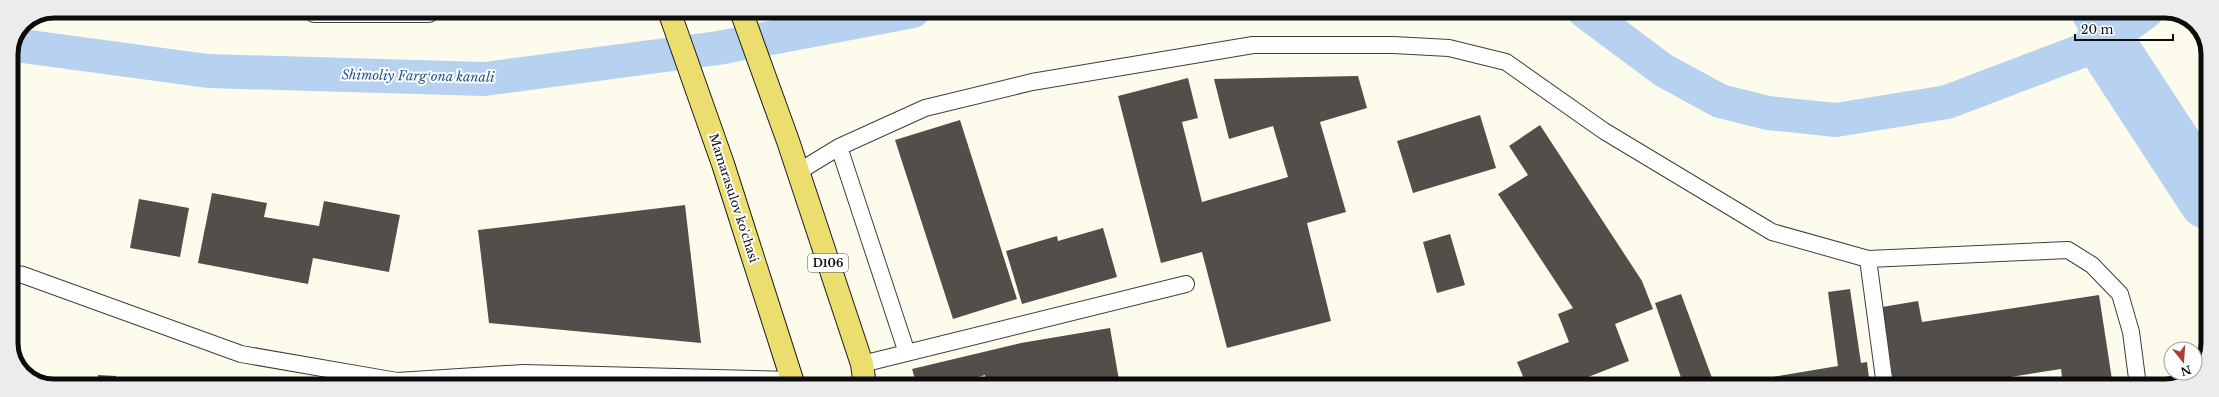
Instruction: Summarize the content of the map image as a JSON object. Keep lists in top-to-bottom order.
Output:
{
  "streets": {
    "main road": ["Mamarasulov ko'chasi", "D106"]
  },
  "water": ["Shimoliy Fargʻona kanali"],
  "scale_bar": "20 m",
  "north": "bottom"
}
